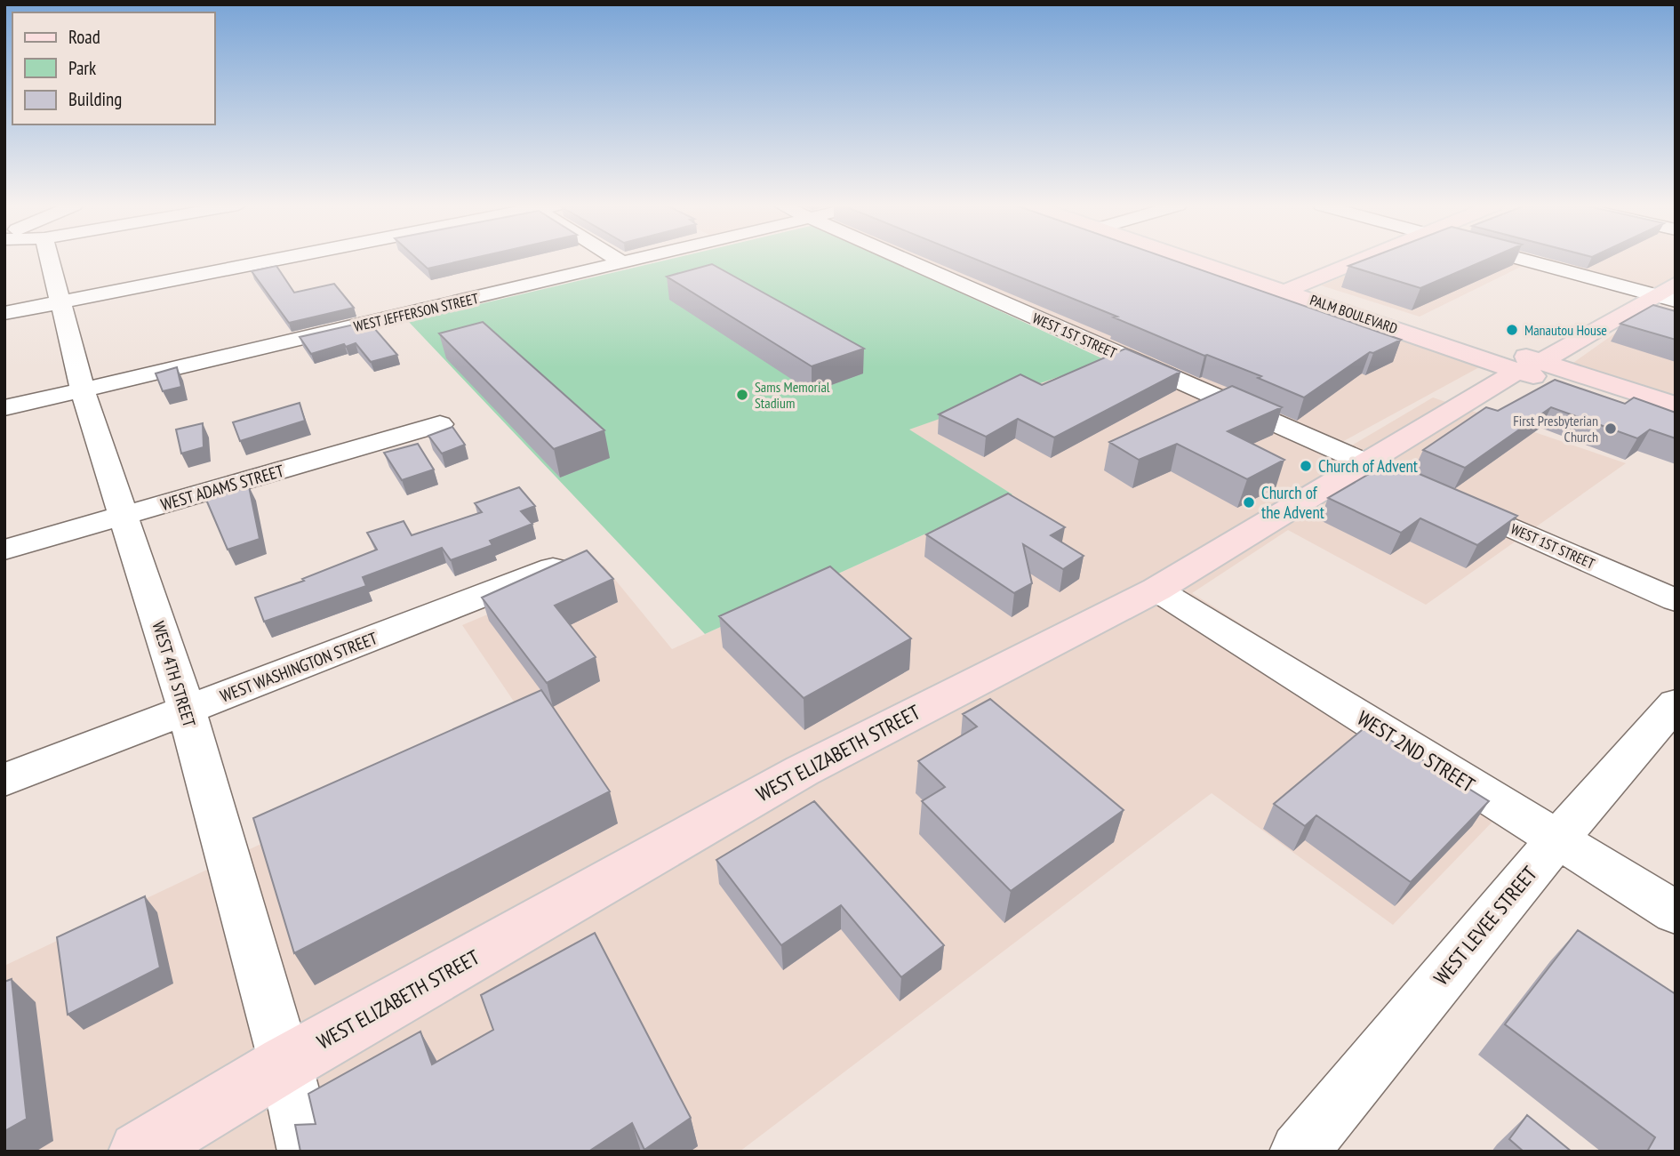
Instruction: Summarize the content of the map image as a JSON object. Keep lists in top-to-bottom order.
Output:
{
  "streets": {
    "main road": ["PALM BOULEVARD", "WEST ELIZABETH STREET"],
    "street": [
      "WEST JEFFERSON STREET",
      "WEST 1ST STREET",
      "WEST ADAMS STREET",
      "WEST WASHINGTON STREET",
      "WEST 4TH STREET",
      "WEST 2ND STREET",
      "WEST LEVEE STREET"
    ]
  },
  "crossings": [
    ["WEST JEFFERSON STREET", "WEST 4TH STREET"],
    ["PALM BOULEVARD", "WEST ELIZABETH STREET"],
    ["WEST 1ST STREET", "WEST ELIZABETH STREET"],
    ["WEST ADAMS STREET", "WEST 4TH STREET"],
    ["WEST WASHINGTON STREET", "WEST 4TH STREET"],
    ["WEST 4TH STREET", "WEST ELIZABETH STREET"],
    ["WEST 2ND STREET", "WEST ELIZABETH STREET"],
    ["WEST 2ND STREET", "WEST LEVEE STREET"]
  ],
  "places": [
    "Manautou House",
    "Sams Memorial Stadium",
    "First Presbyterian Church",
    "Church of Advent",
    "Church of the Advent"
  ],
  "legend": ["Road", "Park", "Building"]
}
